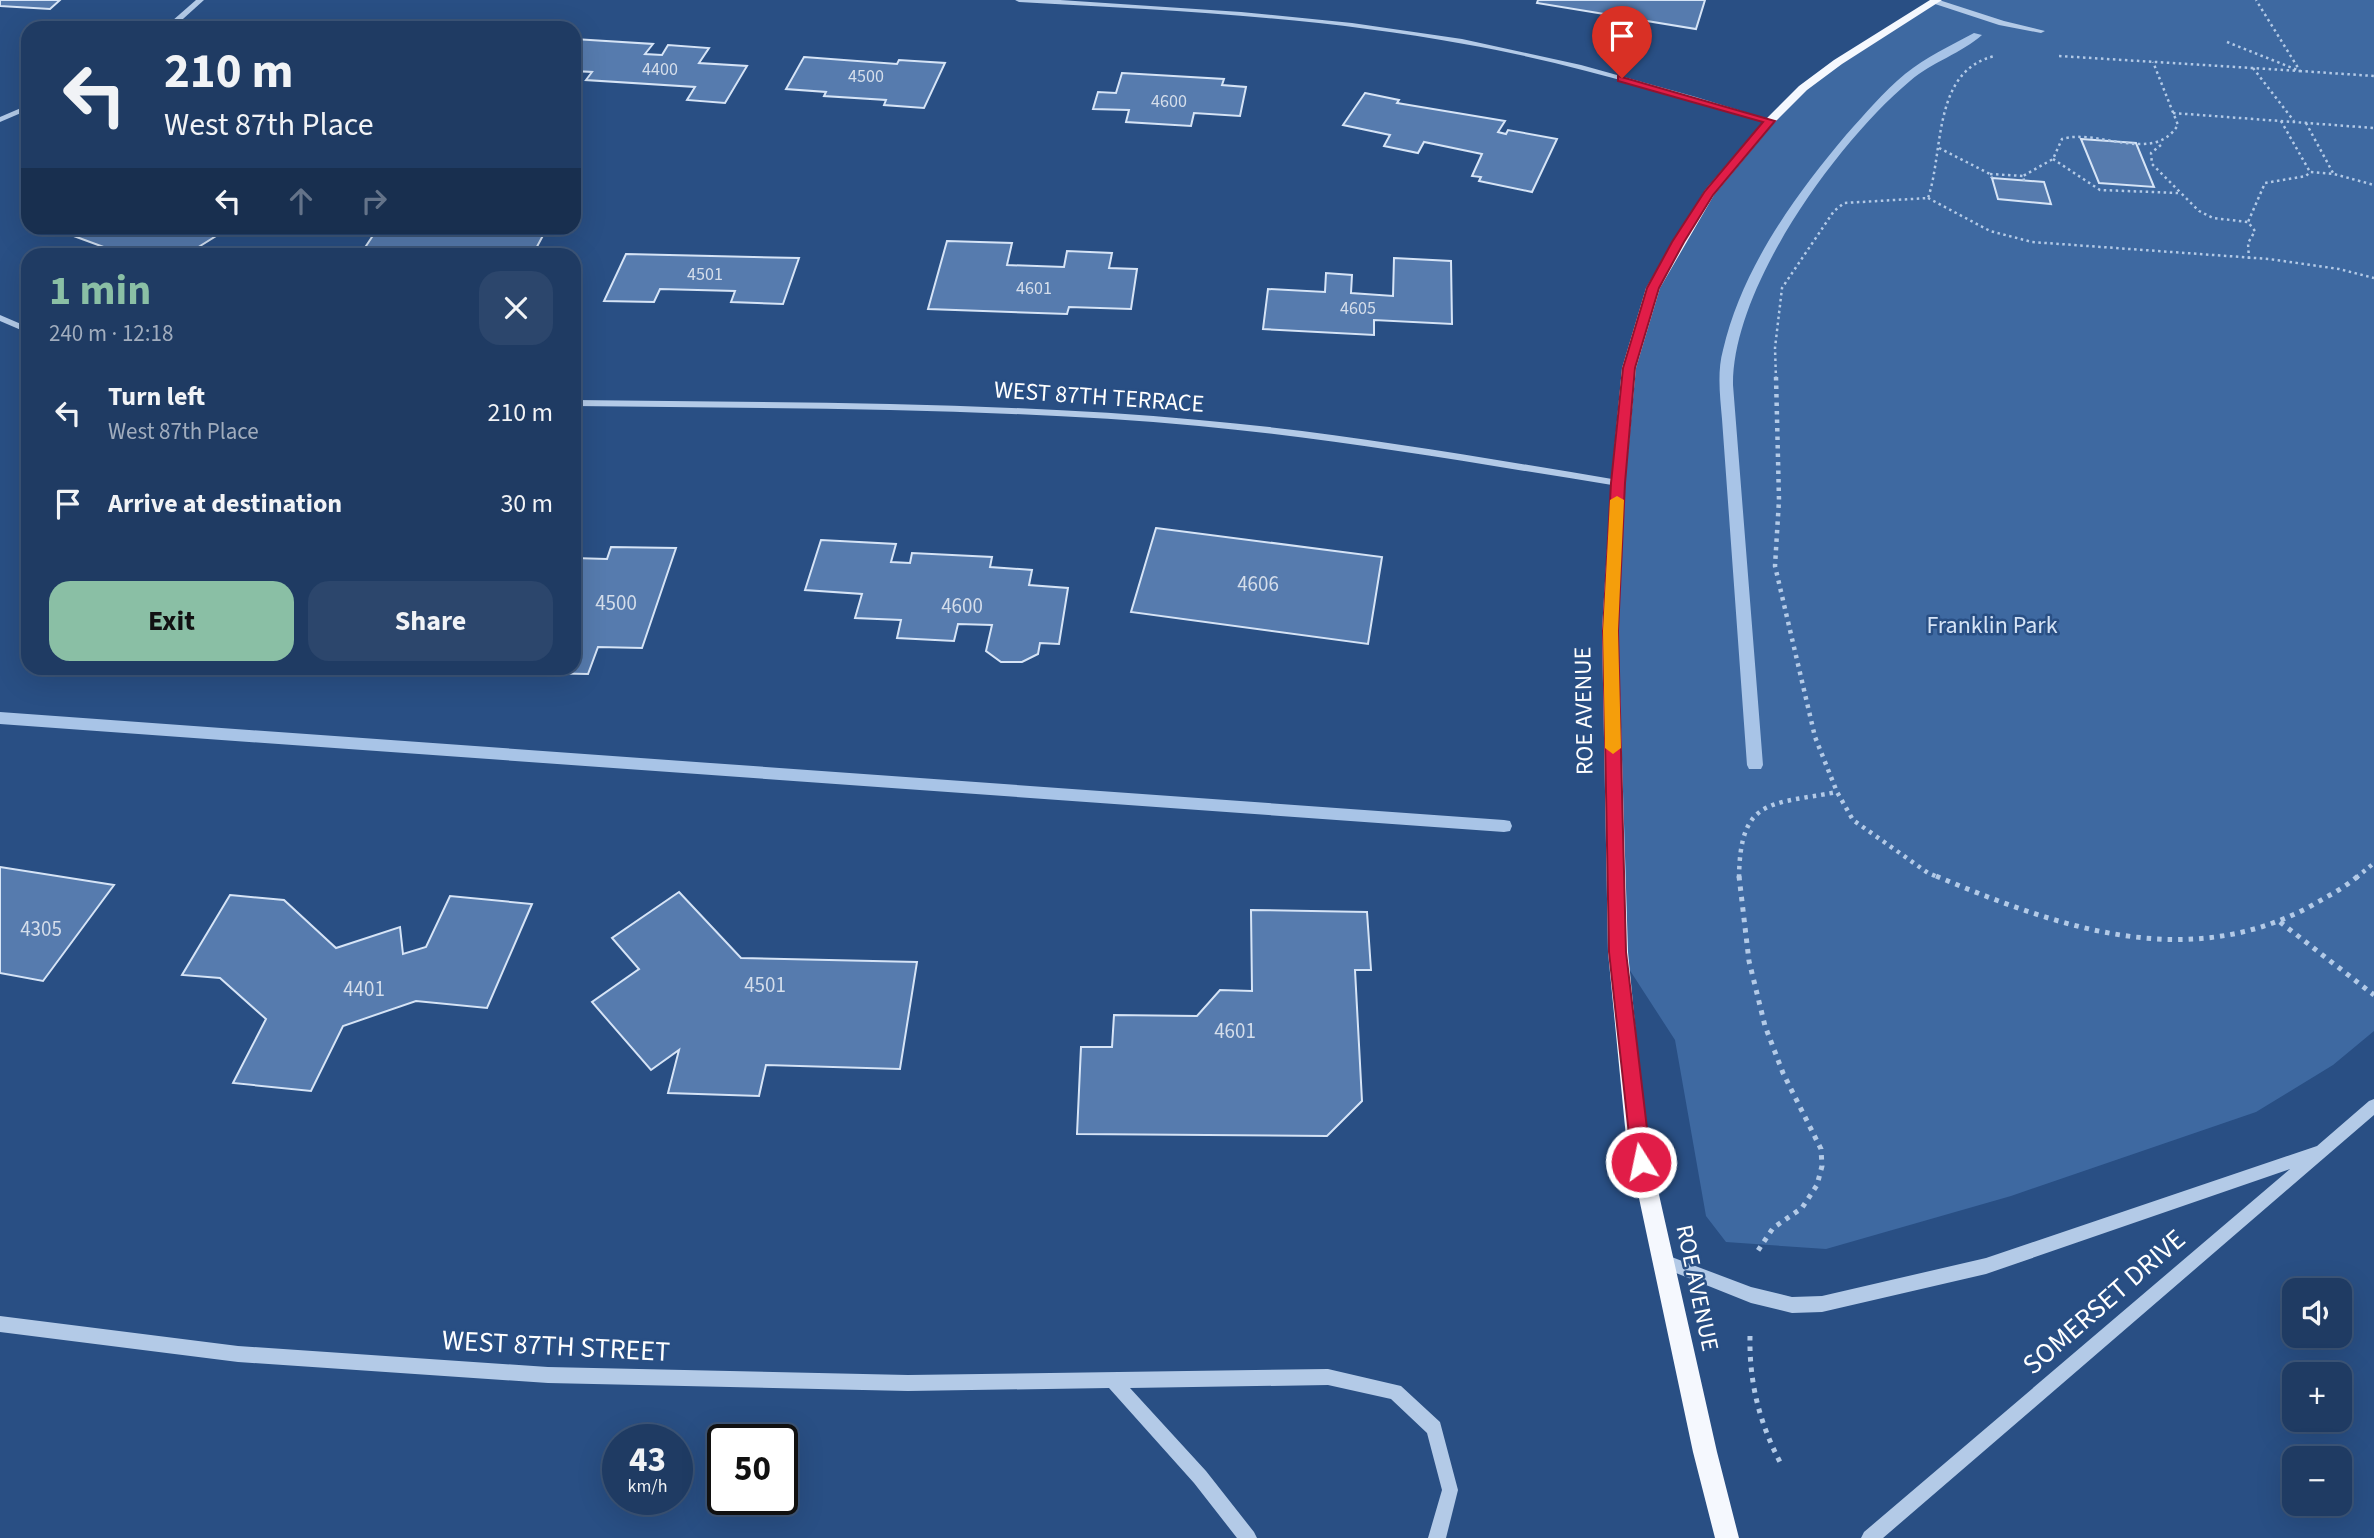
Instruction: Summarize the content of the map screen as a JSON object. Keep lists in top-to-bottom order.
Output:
{
  "streets": {
    "main road": ["ROE AVENUE"],
    "street": ["WEST 87TH TERRACE", "SOMERSET DRIVE", "WEST 87TH STREET"]
  },
  "crossings": [
    ["WEST 87TH TERRACE", "ROE AVENUE"]
  ],
  "parks": ["Franklin Park"],
  "house_numbers": [
    "4400",
    "4500",
    "4600",
    "4501",
    "4601",
    "4605",
    "4606",
    "4500",
    "4600",
    "4305",
    "4501",
    "4401",
    "4601"
  ],
  "page": {
    "turn": ["210 m", "West 87th Place"],
    "heading": ["1 min", "240 m · 12:18"],
    "list": [
      {
        "name": "Turn left",
        "note": "West 87th Place",
        "value": "210 m"
      },
      {
        "name": "Arrive at destination",
        "value": "30 m"
      }
    ],
    "buttons": ["Exit", "Share"],
    "map_buttons": ["+", "−"],
    "speed": "43 km/h",
    "limit": "50"
  }
}
